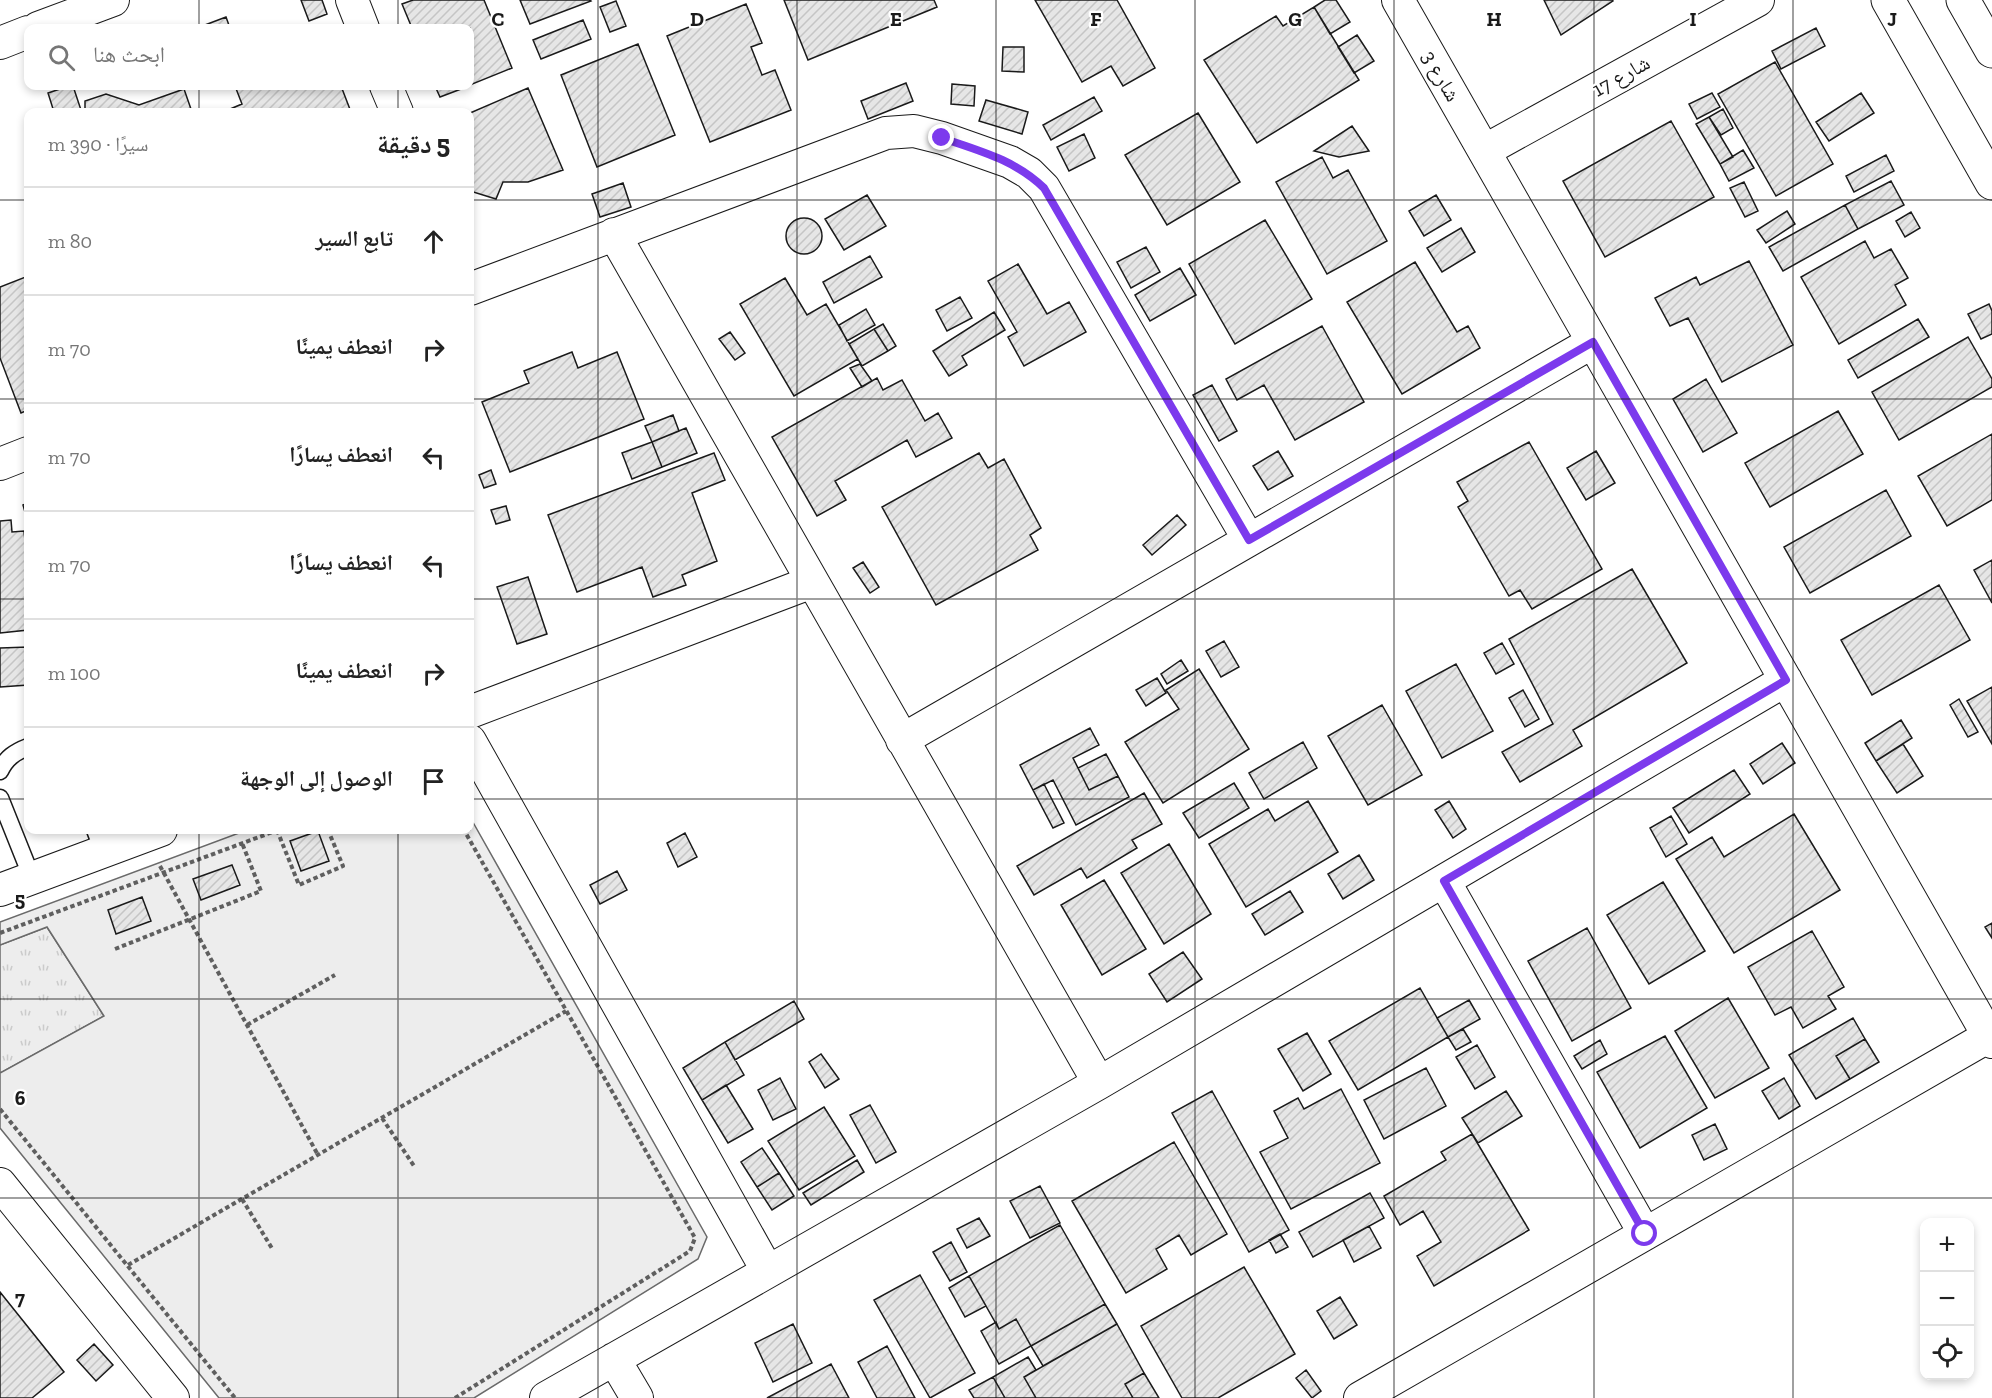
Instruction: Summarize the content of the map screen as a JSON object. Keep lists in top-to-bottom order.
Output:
{
  "streets": {
    "street": ["شارع 3", "شارع 17"]
  },
  "crossings": [
    ["شارع 3", "شارع 17"]
  ],
  "page": {
    "search": "ابحث هنا",
    "heading": ["5 دقيقة", "سيرًا · 390 m"],
    "list": [
      ["تابع السير", "80 m"],
      ["انعطف يمينًا", "70 m"],
      ["انعطف يسارًا", "70 m"],
      ["انعطف يسارًا", "70 m"],
      ["انعطف يمينًا", "100 m"],
      "الوصول إلى الوجهة"
    ],
    "map_buttons": ["+", "−"]
  },
  "grid": {
    "columns": [
      "C",
      "D",
      "E",
      "F",
      "G",
      "H",
      "I",
      "J"
    ],
    "rows": ["5", "6", "7"]
  }
}
